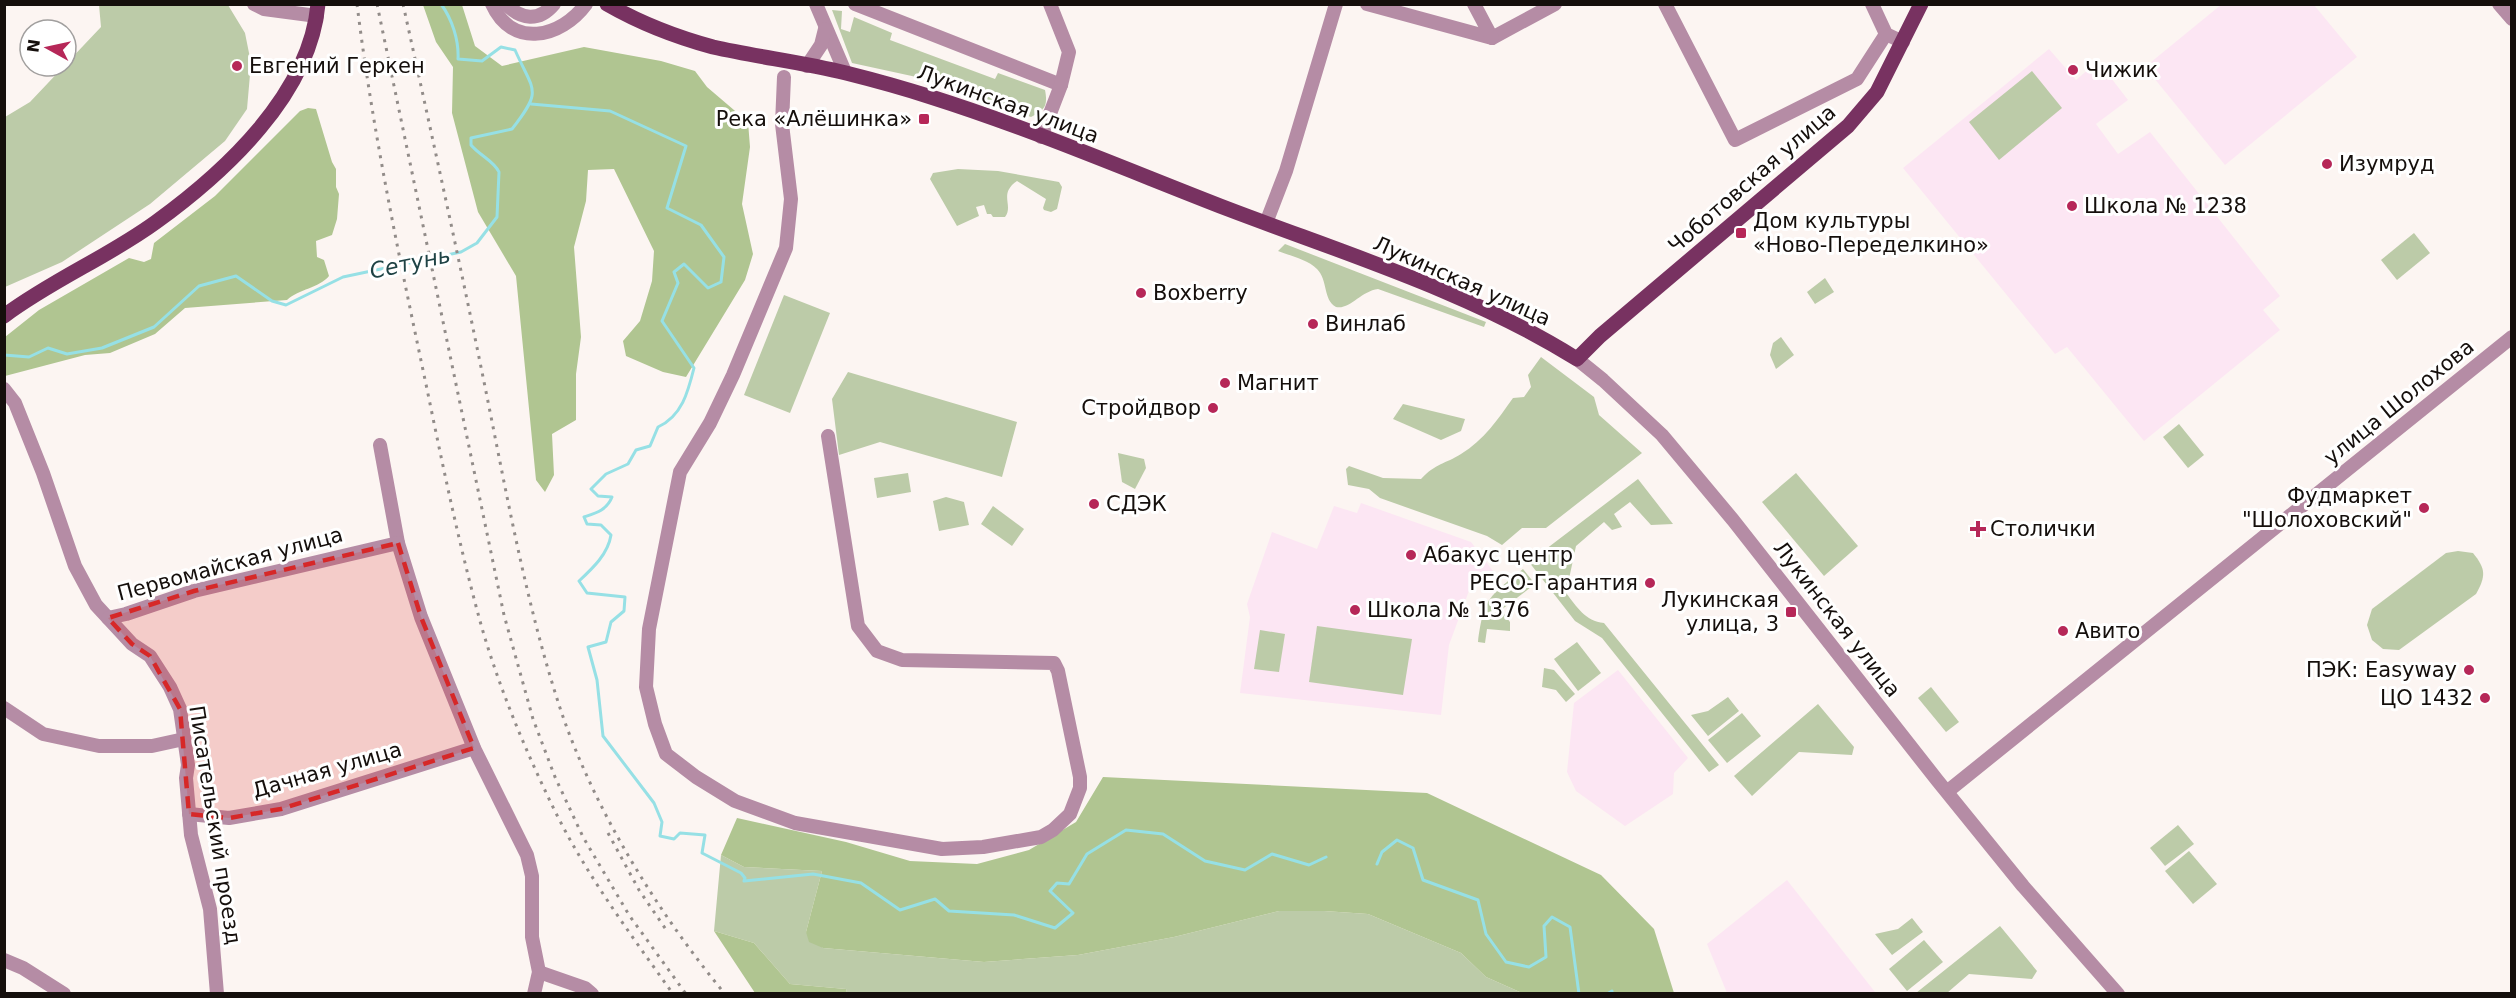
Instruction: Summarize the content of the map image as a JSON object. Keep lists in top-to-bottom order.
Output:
{
  "streets": {
    "main road": ["Лукинская улица", "Чоботовская улица"],
    "street": [
      "улица Шолохова",
      "Первомайская улица",
      "Дачная улица",
      "Писательский проезд"
    ]
  },
  "crossings": [
    ["Лукинская улица", "Чоботовская улица"],
    ["Лукинская улица", "улица Шолохова"],
    ["Первомайская улица", "Писательский проезд"],
    ["Дачная улица", "Писательский проезд"]
  ],
  "water": ["Сетунь"],
  "places": {
    "other": [
      "Евгений Геркен",
      "Чижик",
      "Изумруд",
      "Школа № 1238",
      "Boxberry",
      "Винлаб",
      "Магнит",
      "Стройдвор",
      "СДЭК",
      "Фудмаркет \"Шолоховский\"",
      "Абакус центр",
      "РЕСО-Гарантия",
      "Школа № 1376",
      "Авито",
      "ПЭК: Easyway",
      "ЦО 1432"
    ],
    "transit": ["Река «Алёшинка»", "Дом культуры «Ново-Переделкино»", "Лукинская улица, 3"],
    "health": ["Столички"]
  },
  "north": "left"
}
